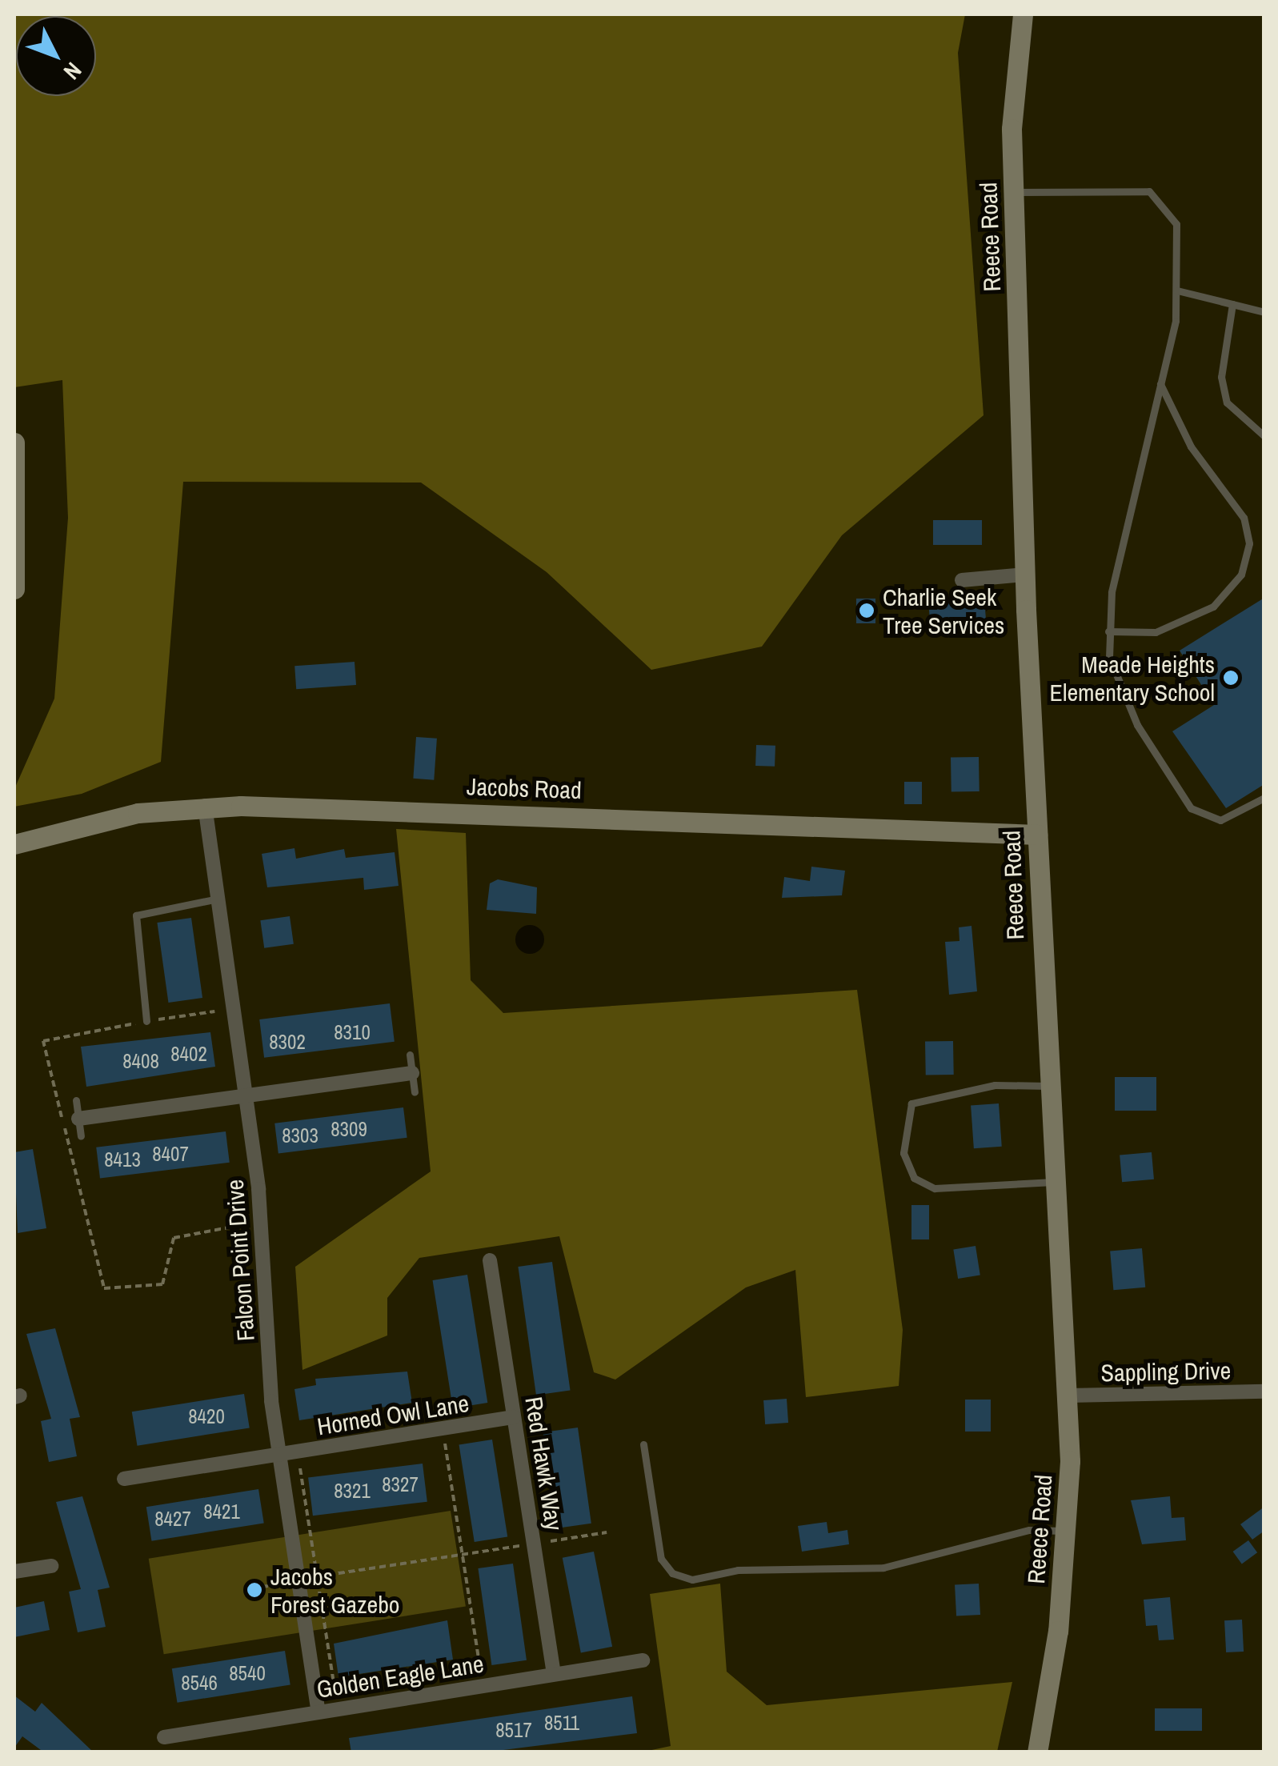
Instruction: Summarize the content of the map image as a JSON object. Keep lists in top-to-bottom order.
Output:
{
  "streets": {
    "main road": ["Reece Road", "Jacobs Road"],
    "street": [
      "Falcon Point Drive",
      "Sappling Drive",
      "Horned Owl Lane",
      "Red Hawk Way",
      "Golden Eagle Lane"
    ]
  },
  "crossings": [
    ["Reece Road", "Jacobs Road"],
    ["Reece Road", "Sappling Drive"],
    ["Jacobs Road", "Falcon Point Drive"],
    ["Falcon Point Drive", "Horned Owl Lane"],
    ["Falcon Point Drive", "Golden Eagle Lane"],
    ["Horned Owl Lane", "Red Hawk Way"],
    ["Red Hawk Way", "Golden Eagle Lane"]
  ],
  "places": ["Charlie Seek Tree Services", "Meade Heights Elementary School", "Jacobs Forest Gazebo"],
  "house_numbers": [
    "8310",
    "8302",
    "8402",
    "8408",
    "8309",
    "8303",
    "8407",
    "8413",
    "8420",
    "8327",
    "8321",
    "8421",
    "8427",
    "8540",
    "8546",
    "8511",
    "8517"
  ],
  "north": "bottom right"
}
